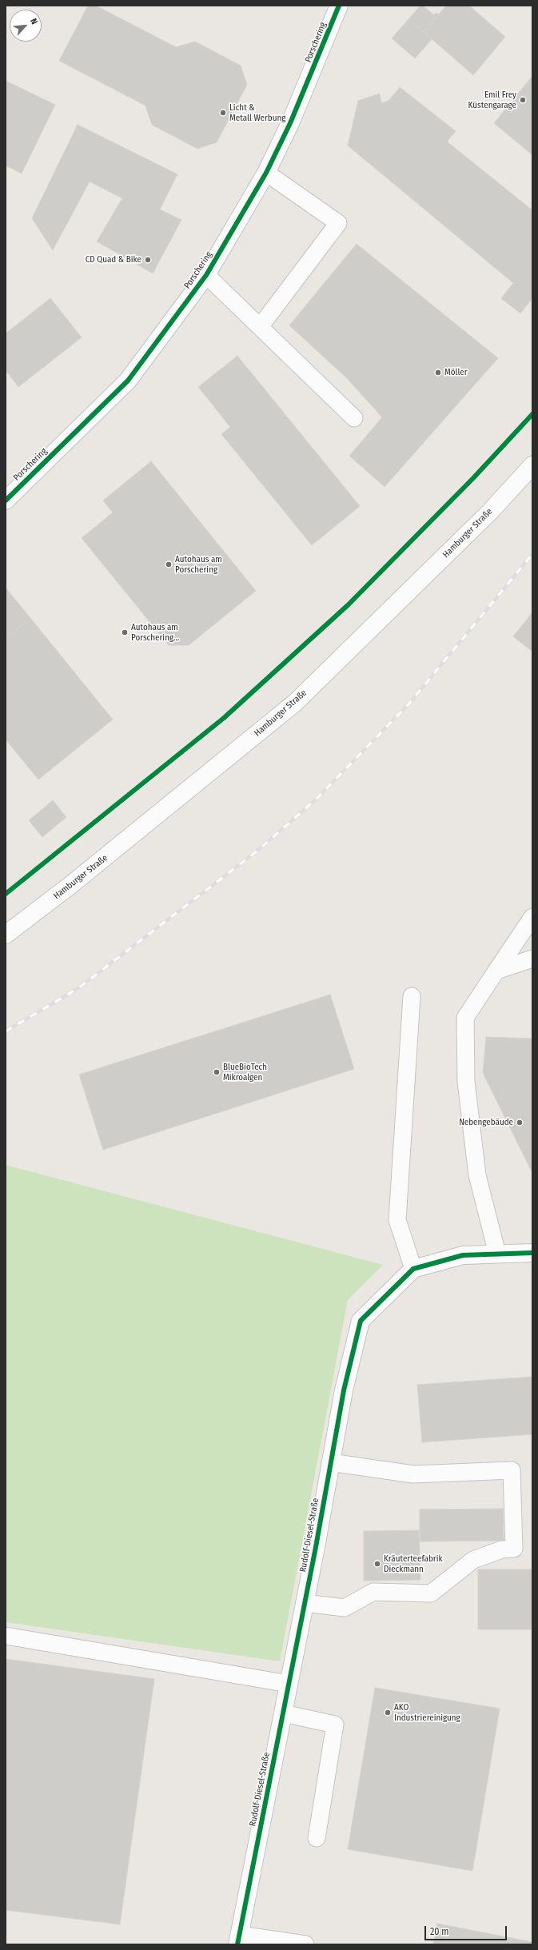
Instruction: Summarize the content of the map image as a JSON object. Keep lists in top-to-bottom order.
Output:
{
  "streets": {
    "street": ["Porschering", "Hamburger Straße", "Rudolf-Diesel-Straße"]
  },
  "places": [
    "Emil Frey Küstengarage",
    "Licht & Metall Werbung",
    "CD Quad & Bike",
    "Möller",
    "Autohaus am Porschering",
    "Autohaus am Porschering...",
    "BlueBioTech Mikroalgen",
    "Nebengebäude",
    "Kräuterteefabrik Dieckmann",
    "AKO Industriereinigung"
  ],
  "scale_bar": "20 m",
  "north": "top right"
}
